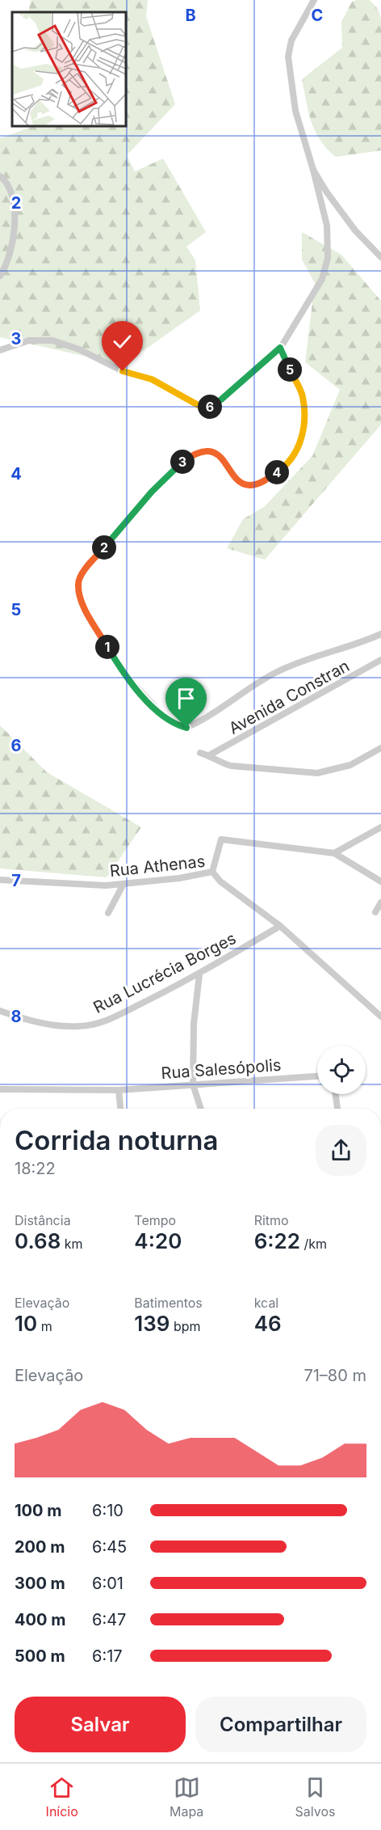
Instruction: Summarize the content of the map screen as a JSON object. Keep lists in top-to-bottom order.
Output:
{
  "streets": {
    "street": [
      "Avenida Constran",
      "Rua Athenas",
      "Rua Lucrécia Borges",
      "Rua Salesópolis"
    ]
  },
  "crossings": [
    ["Rua Athenas", "Rua Lucrécia Borges"]
  ],
  "page": {
    "pins": [
      "5",
      "6",
      "3",
      "4",
      "2",
      "1"
    ],
    "heading": ["Corrida noturna", "18:22"],
    "stats": [
      ["Distância", "0.68 km"],
      ["Tempo", "4:20"],
      ["Ritmo", "6:22 /km"],
      ["Elevação", "10 m"],
      ["Batimentos", "139 bpm"],
      ["kcal", "46"]
    ],
    "chart": ["Elevação", "71–80 m"],
    "list": [
      {
        "name": "100 m",
        "note": "6:10"
      },
      {
        "name": "200 m",
        "note": "6:45"
      },
      {
        "name": "300 m",
        "note": "6:01"
      },
      {
        "name": "400 m",
        "note": "6:47"
      },
      {
        "name": "500 m",
        "note": "6:17"
      }
    ],
    "buttons": ["Salvar", "Compartilhar"],
    "tabs": ["Início", "Mapa", "Salvos"]
  },
  "grid": {
    "columns": ["B", "C"],
    "rows": [
      "2",
      "3",
      "4",
      "5",
      "6",
      "7",
      "8"
    ]
  }
}
